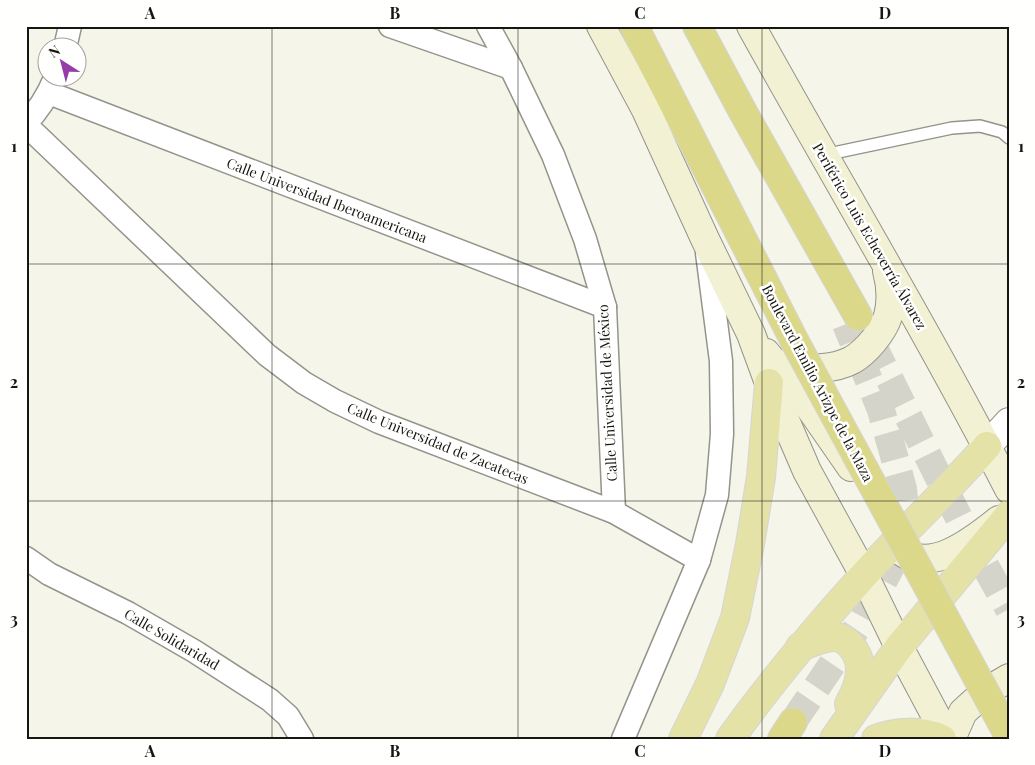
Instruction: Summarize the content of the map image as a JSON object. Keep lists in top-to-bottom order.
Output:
{
  "streets": {
    "highway": ["Boulevard Emilio Arizpe de la Maza"],
    "main road": ["Periférico Luis Echeverría Álvarez"],
    "street": [
      "Calle Universidad Iberoamericana",
      "Calle Universidad de México",
      "Calle Universidad de Zacatecas",
      "Calle Solidaridad"
    ]
  },
  "crossings": [
    ["Calle Universidad Iberoamericana", "Calle Universidad de México"],
    ["Calle Universidad de México", "Calle Universidad de Zacatecas"]
  ],
  "north": "top left",
  "grid": {
    "columns": [
      "A",
      "B",
      "C",
      "D"
    ],
    "rows": ["1", "2", "3"]
  }
}
